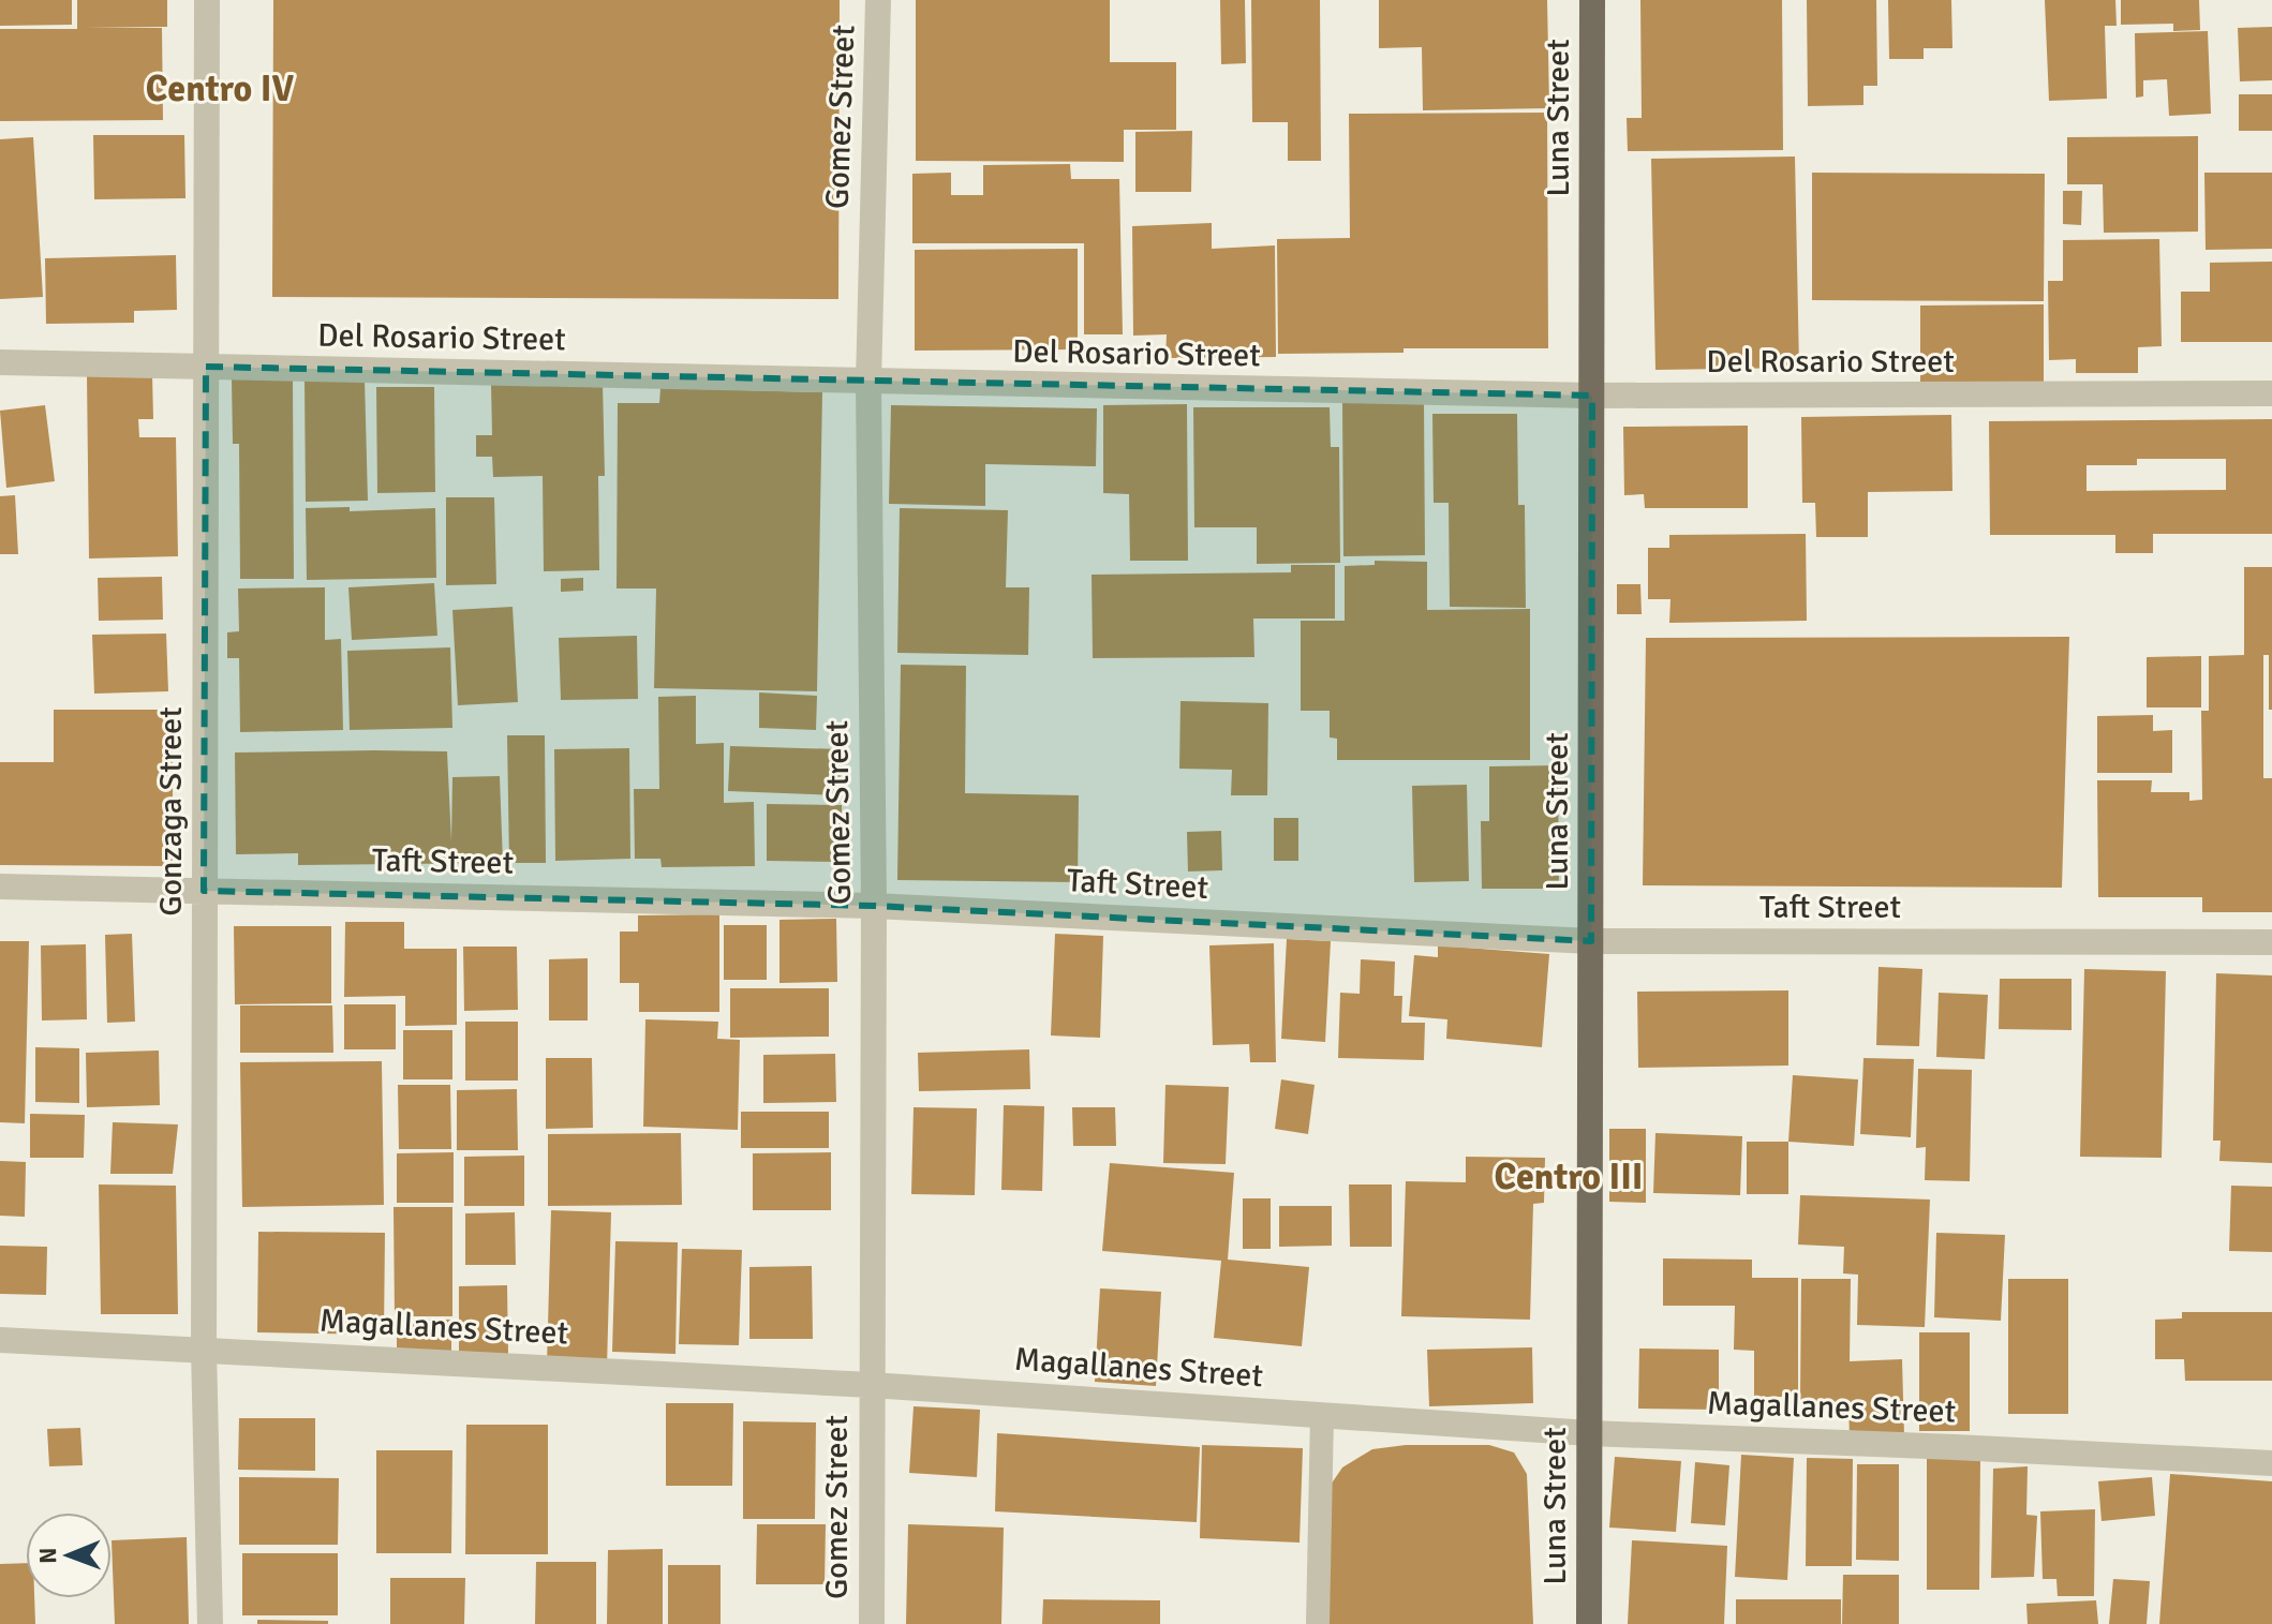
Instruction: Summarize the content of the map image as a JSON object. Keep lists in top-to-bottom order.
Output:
{
  "streets": {
    "main road": ["Luna Street"],
    "street": [
      "Gomez Street",
      "Del Rosario Street",
      "Gonzaga Street",
      "Taft Street",
      "Magallanes Street"
    ]
  },
  "crossings": [
    ["Gomez Street", "Del Rosario Street"],
    ["Gomez Street", "Taft Street"],
    ["Gomez Street", "Magallanes Street"],
    ["Luna Street", "Del Rosario Street"],
    ["Luna Street", "Taft Street"],
    ["Luna Street", "Magallanes Street"],
    ["Del Rosario Street", "Gonzaga Street"],
    ["Gonzaga Street", "Taft Street"],
    ["Gonzaga Street", "Magallanes Street"]
  ],
  "districts": ["Centro IV", "Centro III"],
  "north": "left"
}
